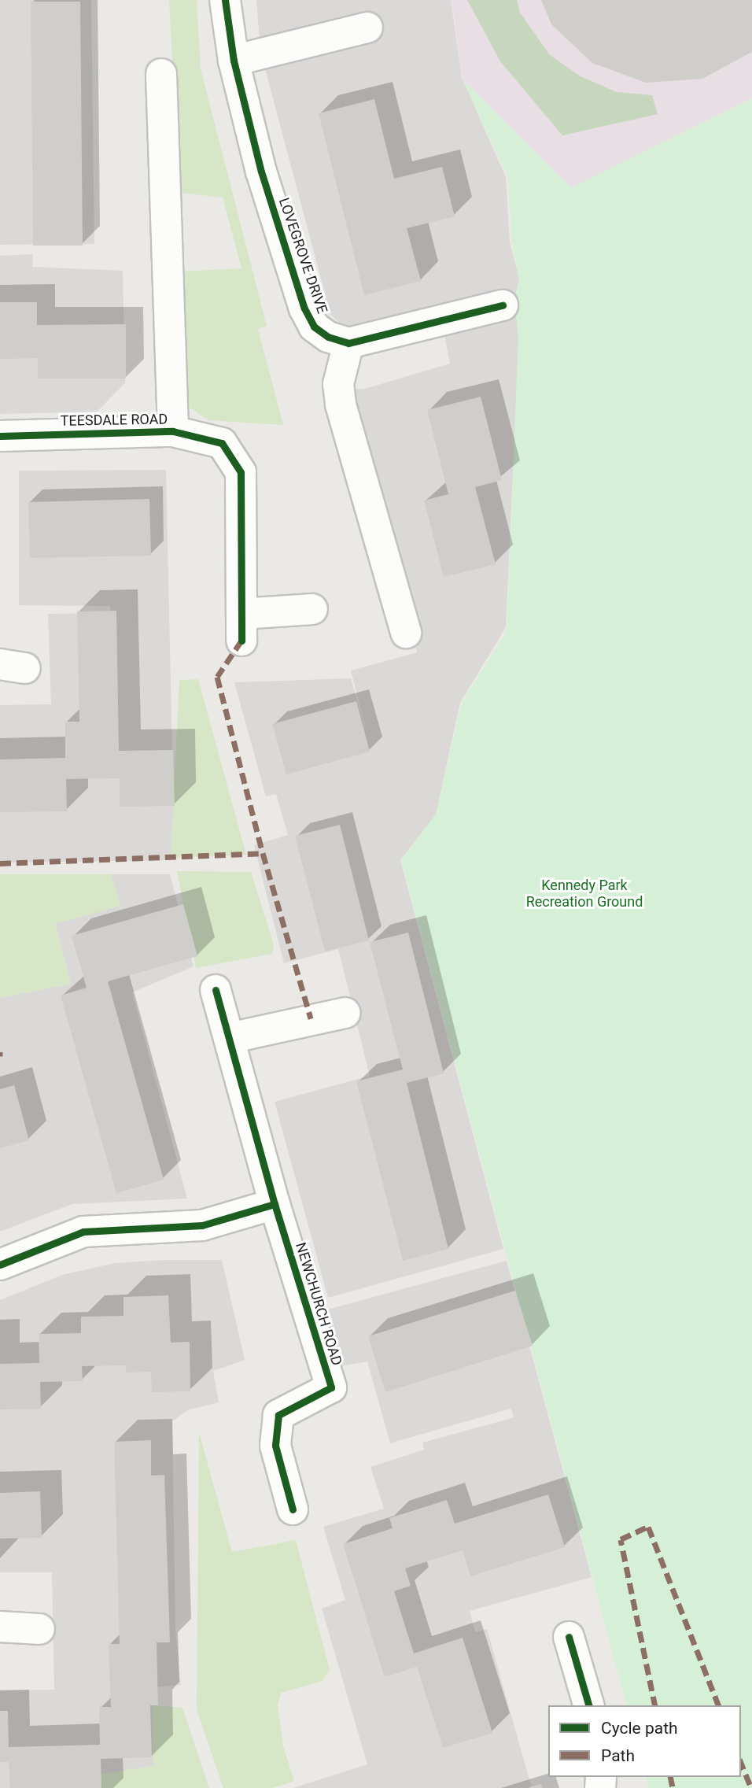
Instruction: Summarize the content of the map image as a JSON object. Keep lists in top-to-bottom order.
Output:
{
  "streets": {
    "street": ["LOVEGROVE DRIVE", "TEESDALE ROAD", "NEWCHURCH ROAD"]
  },
  "parks": ["Kennedy Park Recreation Ground"],
  "legend": ["Cycle path", "Path"]
}
